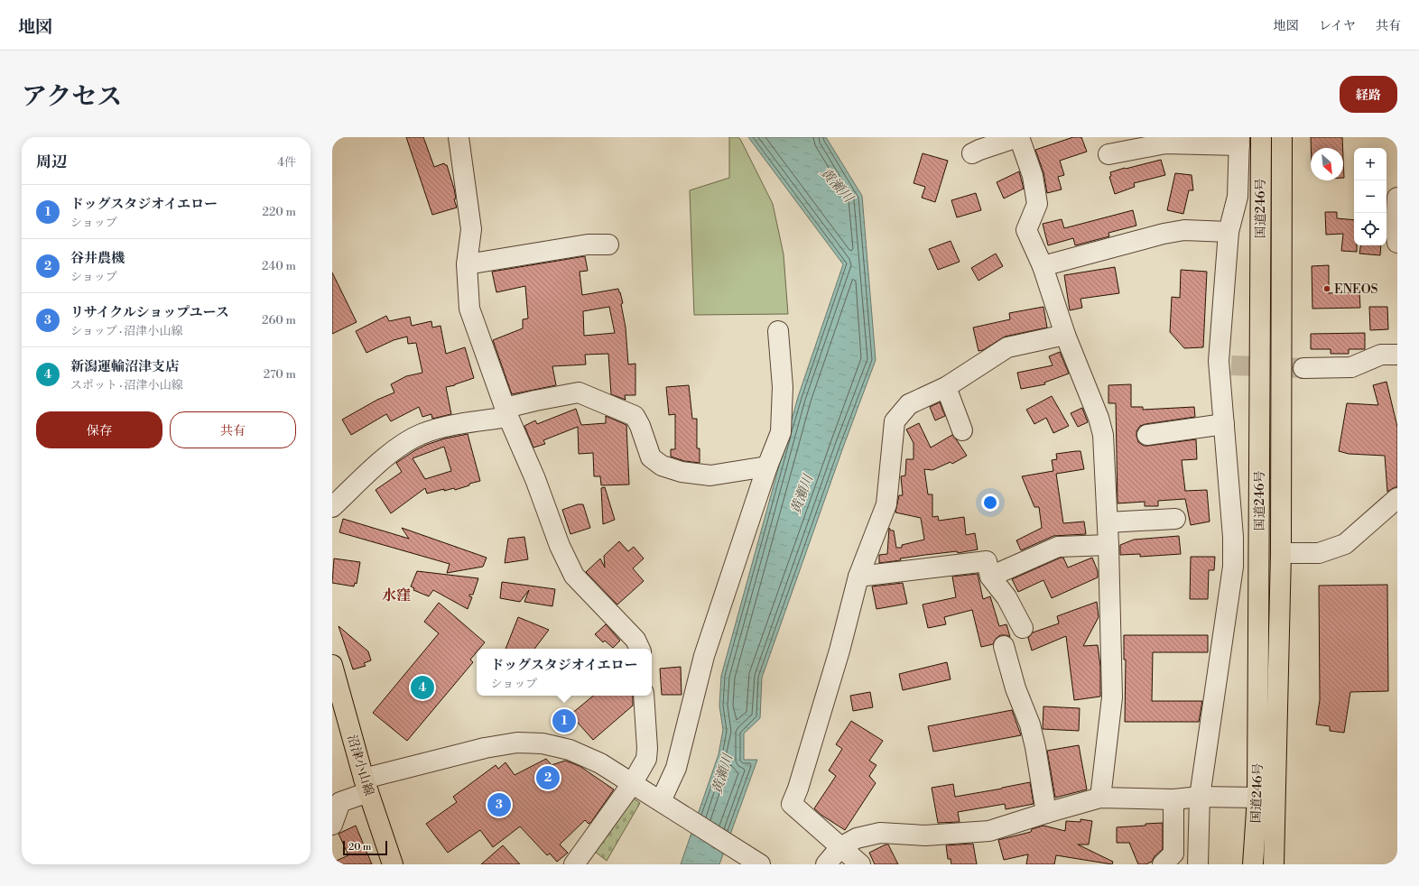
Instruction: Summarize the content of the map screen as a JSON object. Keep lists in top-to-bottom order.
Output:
{
  "streets": {
    "main road": ["国道246号", "沼津小山線"]
  },
  "districts": ["水窪"],
  "water": ["黄瀬川"],
  "places": ["ENEOS"],
  "scale_bar": "20 m",
  "north": "bottom right",
  "page": {
    "header": "地図",
    "nav": ["地図", "レイヤ", "共有"],
    "title": "アクセス",
    "buttons": [
      "経路",
      ["保存", "共有"]
    ],
    "heading": ["周辺", "4件"],
    "map_buttons": ["+", "−"],
    "list": [
      {
        "mark": "1",
        "name": "ドッグスタジオイエロー",
        "note": "ショップ",
        "value": "220 m"
      },
      {
        "mark": "2",
        "name": "谷井農機",
        "note": "ショップ",
        "value": "240 m"
      },
      {
        "mark": "3",
        "name": "リサイクルショップユース",
        "note": "ショップ · 沼津小山線",
        "value": "260 m"
      },
      {
        "mark": "4",
        "name": "新潟運輸沼津支店",
        "note": "スポット · 沼津小山線",
        "value": "270 m"
      }
    ],
    "popup": ["ドッグスタジオイエロー", "ショップ"],
    "pins": [
      "4",
      "1",
      "2",
      "3"
    ],
    "scale": "20 m"
  }
}
